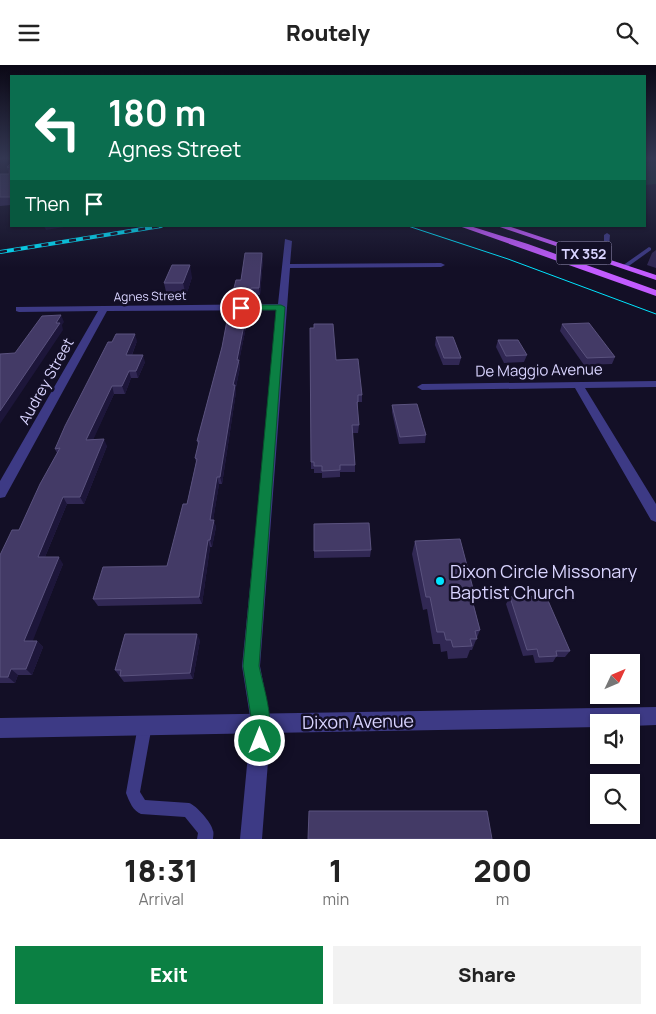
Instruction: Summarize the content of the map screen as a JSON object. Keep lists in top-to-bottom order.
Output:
{
  "streets": {
    "main road": ["TX 352"],
    "street": [
      "Agnes Street",
      "De Maggio Avenue",
      "Audrey Street",
      "Dixon Avenue"
    ]
  },
  "crossings": [
    ["Agnes Street", "Audrey Street"]
  ],
  "places": ["Dixon Circle Missonary Baptist Church"],
  "north": "top right",
  "page": {
    "header": "Routely",
    "turn": ["180 m", "Agnes Street"],
    "then": "Then",
    "eta": [
      "18:31",
      "Arrival",
      "1",
      "min",
      "200",
      "m"
    ],
    "buttons": ["Exit", "Share"]
  }
}
